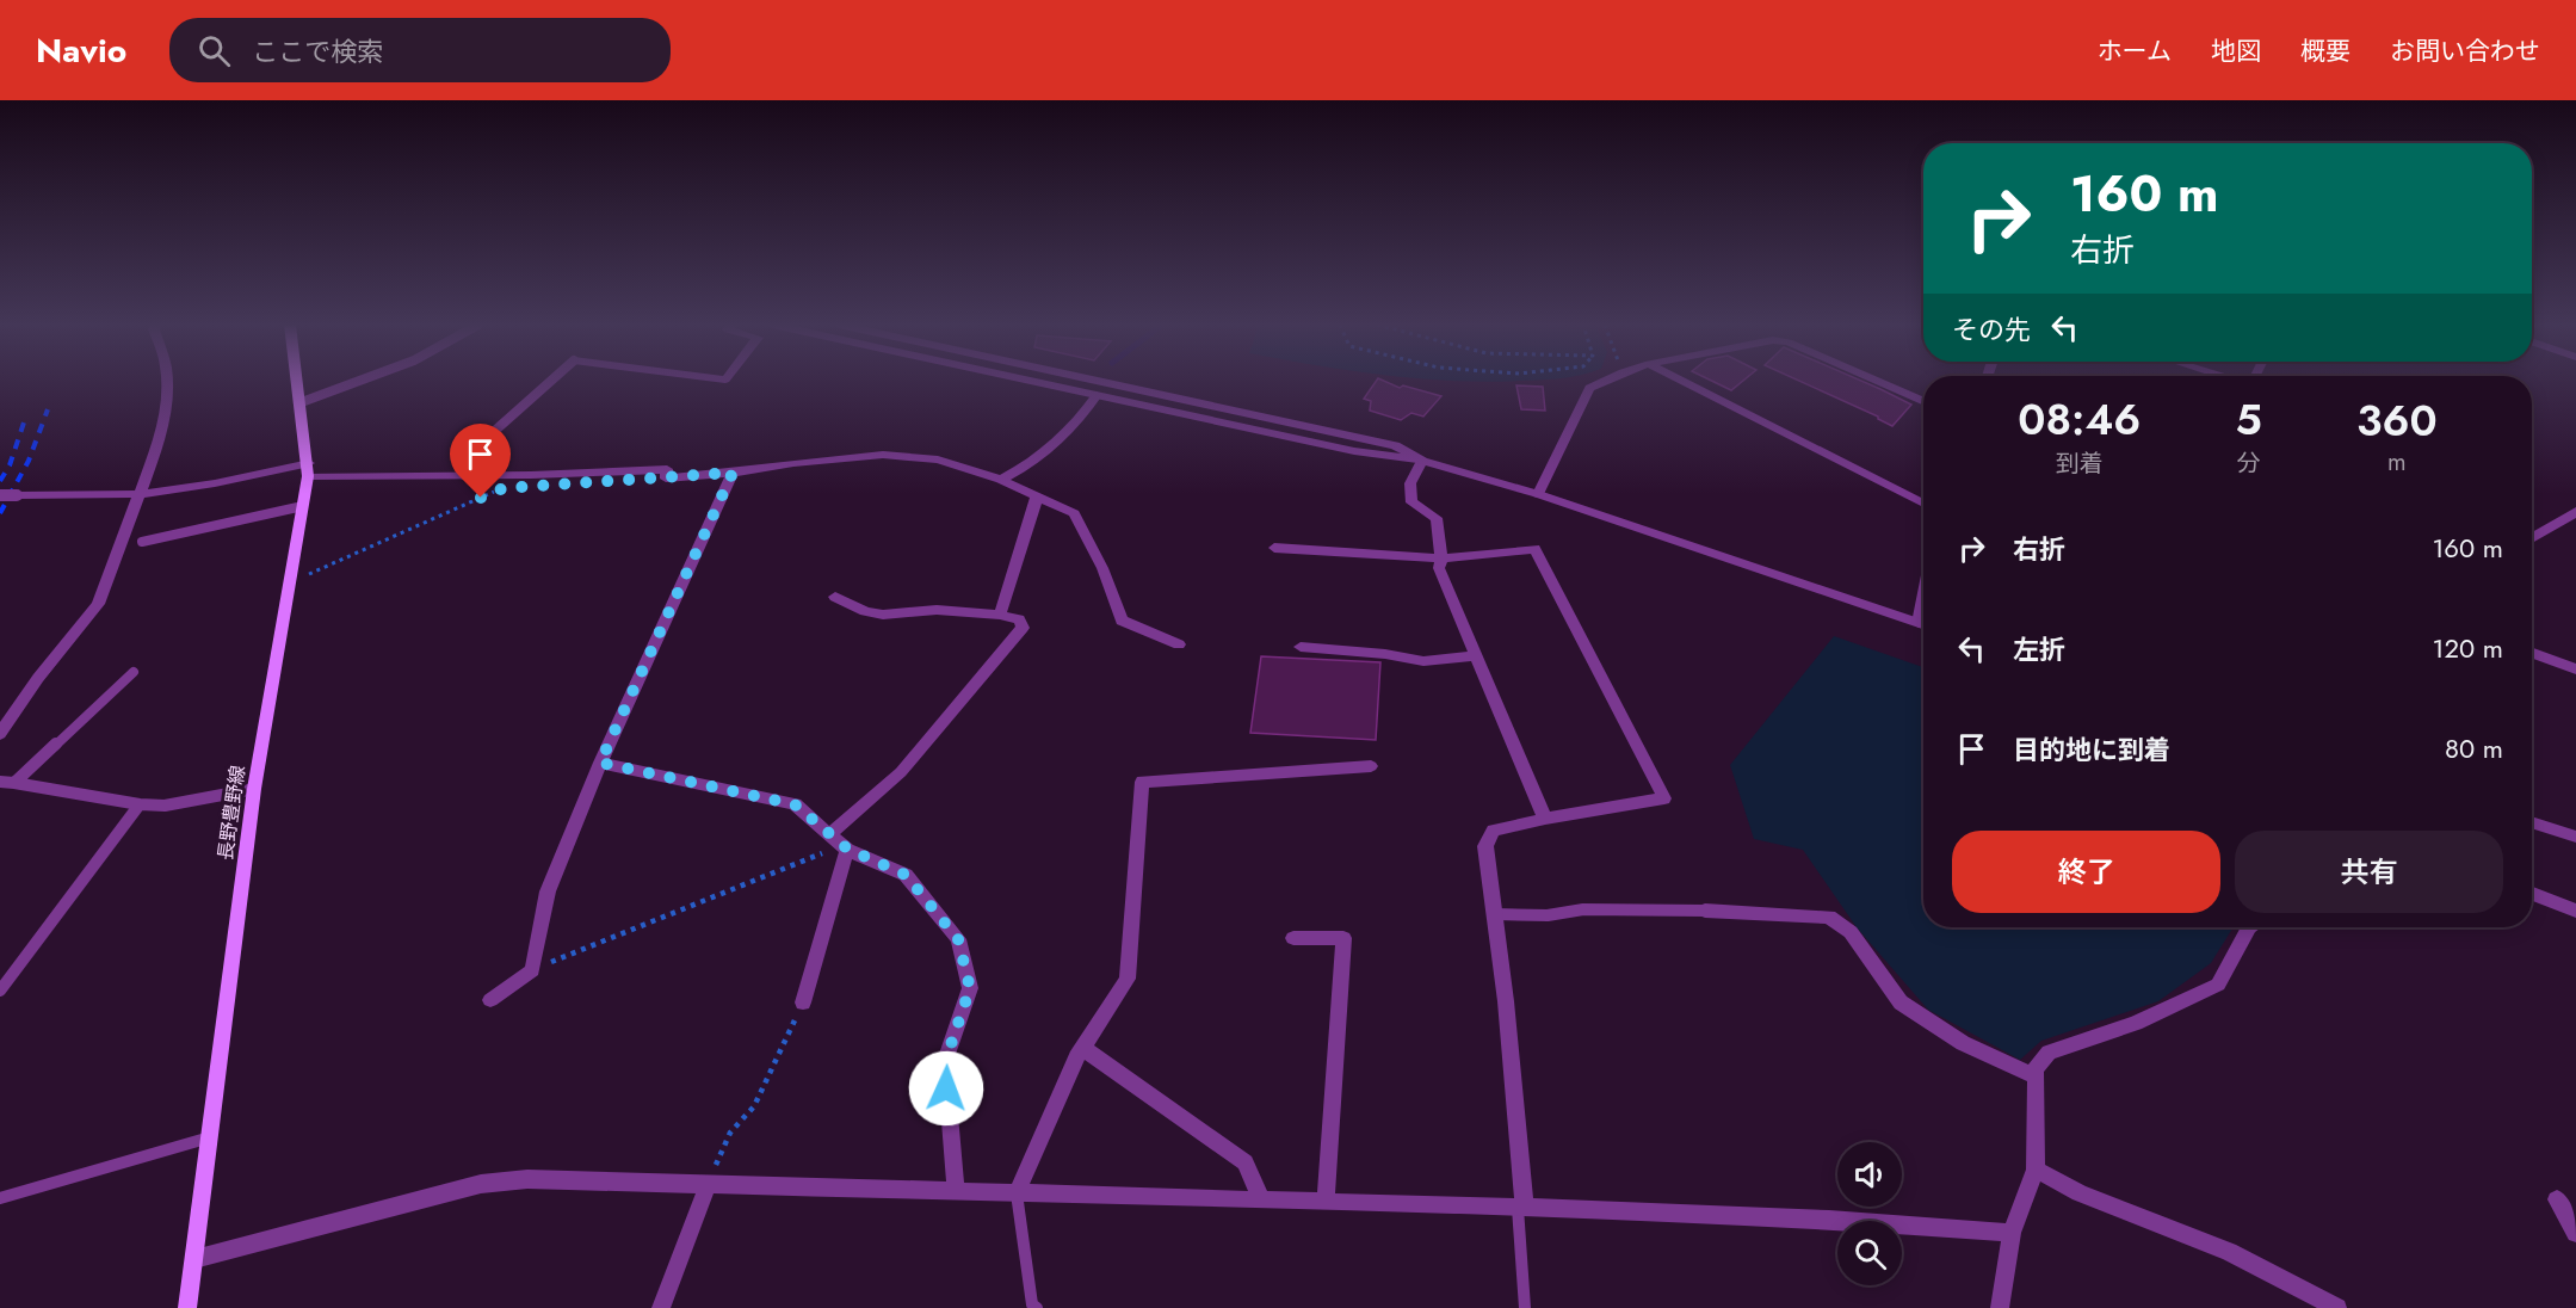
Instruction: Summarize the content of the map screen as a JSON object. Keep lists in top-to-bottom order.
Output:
{
  "streets": {
    "main road": ["長野豊野線"]
  },
  "page": {
    "header": "Navio",
    "search": "ここで検索",
    "nav": [
      "ホーム",
      "地図",
      "概要",
      "お問い合わせ"
    ],
    "turn": ["160 m", "右折"],
    "then": "その先",
    "eta": [
      "08:46",
      "到着",
      "5",
      "分",
      "360",
      "m"
    ],
    "list": [
      {
        "name": "右折",
        "value": "160 m"
      },
      {
        "name": "左折",
        "value": "120 m"
      },
      {
        "name": "目的地に到着",
        "value": "80 m"
      }
    ],
    "buttons": ["終了", "共有"]
  }
}
